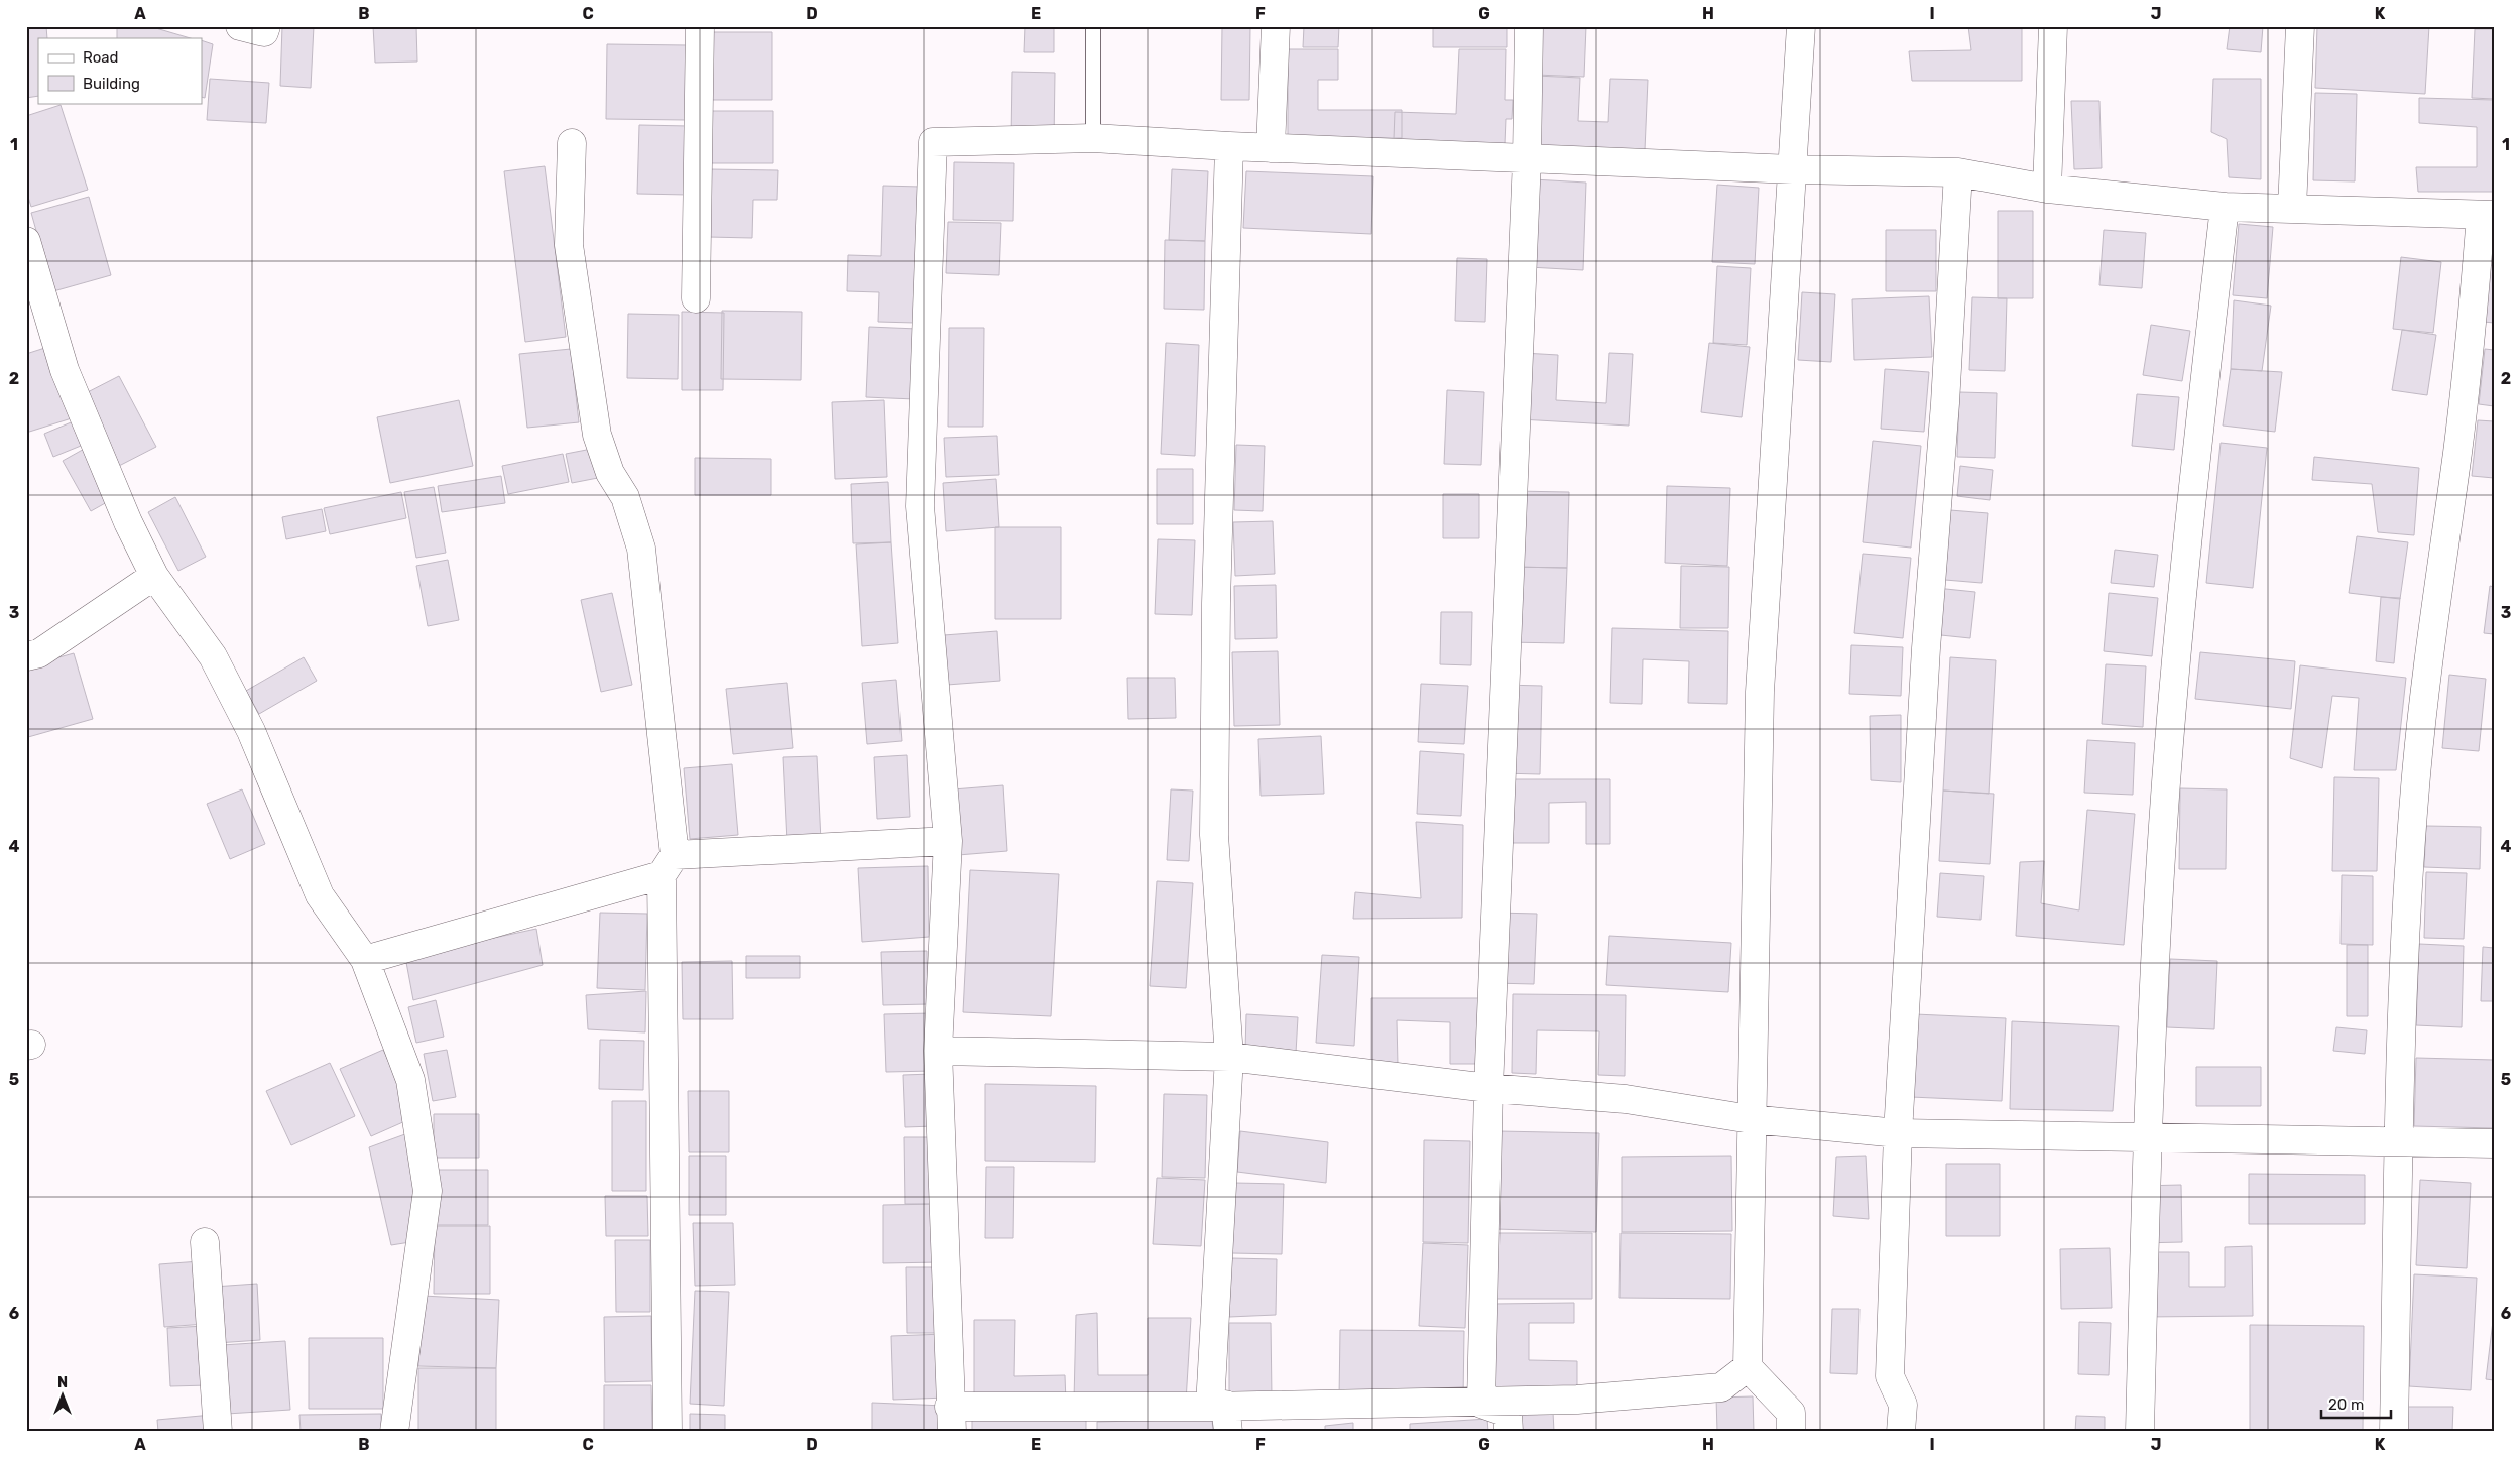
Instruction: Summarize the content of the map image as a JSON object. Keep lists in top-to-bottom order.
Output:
{
  "legend": ["Road", "Building"],
  "scale_bar": "20 m",
  "north": "top",
  "grid": {
    "columns": [
      "A",
      "B",
      "C",
      "D",
      "E",
      "F",
      "G",
      "H",
      "I",
      "J",
      "K"
    ],
    "rows": [
      "1",
      "2",
      "3",
      "4",
      "5",
      "6"
    ]
  }
}
